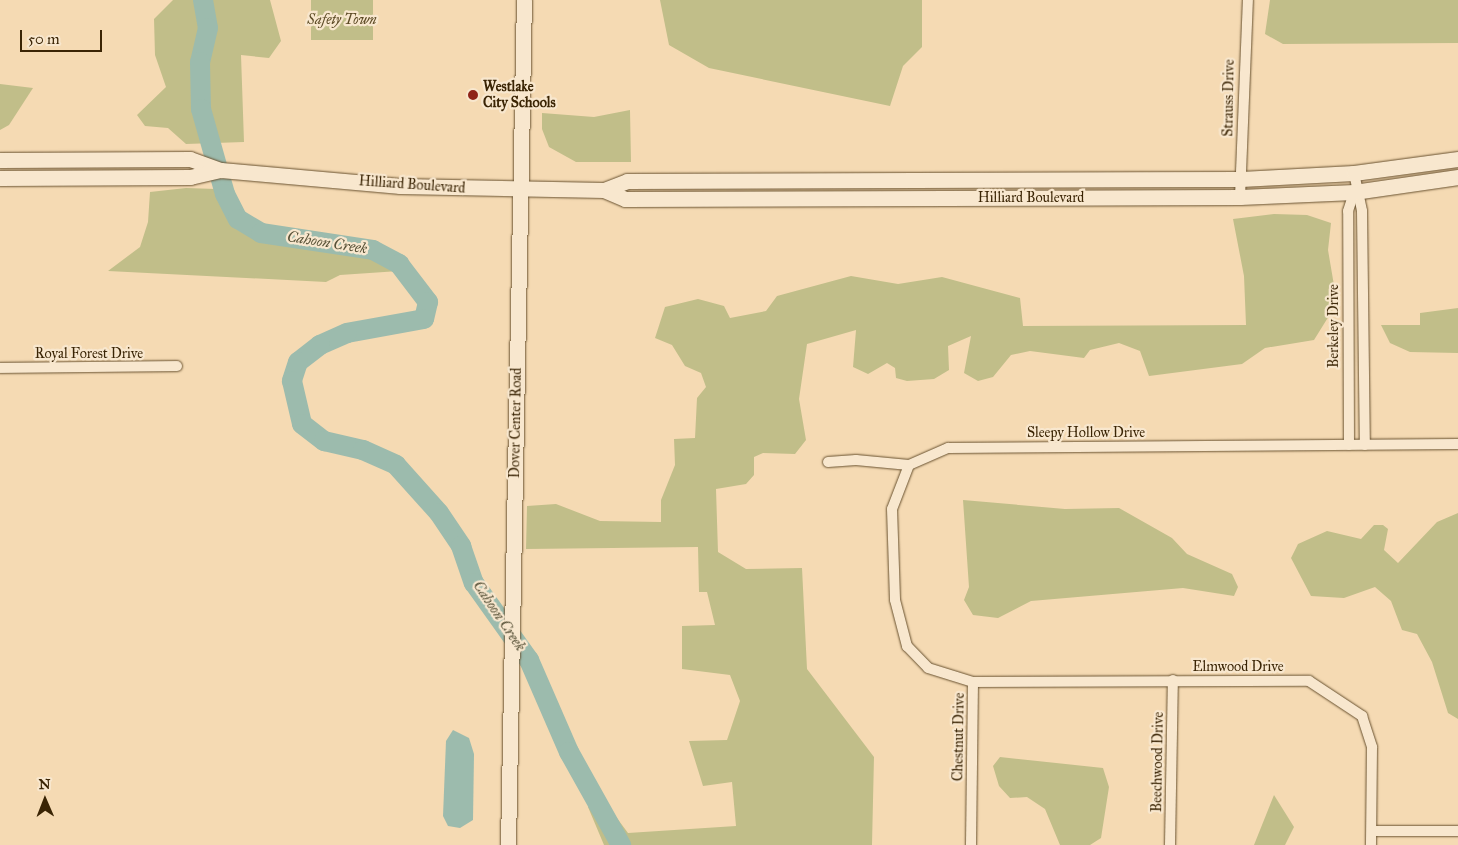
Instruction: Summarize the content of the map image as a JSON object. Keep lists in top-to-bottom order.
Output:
{
  "streets": {
    "main road": ["Hilliard Boulevard", "Dover Center Road"],
    "street": [
      "Strauss Drive",
      "Berkeley Drive",
      "Royal Forest Drive",
      "Sleepy Hollow Drive",
      "Elmwood Drive",
      "Chestnut Drive",
      "Beechwood Drive"
    ]
  },
  "crossings": [
    ["Strauss Drive", "Hilliard Boulevard"],
    ["Hilliard Boulevard", "Berkeley Drive"],
    ["Hilliard Boulevard", "Dover Center Road"],
    ["Berkeley Drive", "Sleepy Hollow Drive"],
    ["Sleepy Hollow Drive", "Chestnut Drive"],
    ["Elmwood Drive", "Chestnut Drive"],
    ["Elmwood Drive", "Beechwood Drive"]
  ],
  "water": ["Cahoon Creek"],
  "parks": ["Safety Town"],
  "places": ["Westlake City Schools"],
  "scale_bar": "50 m",
  "north": "top"
}
